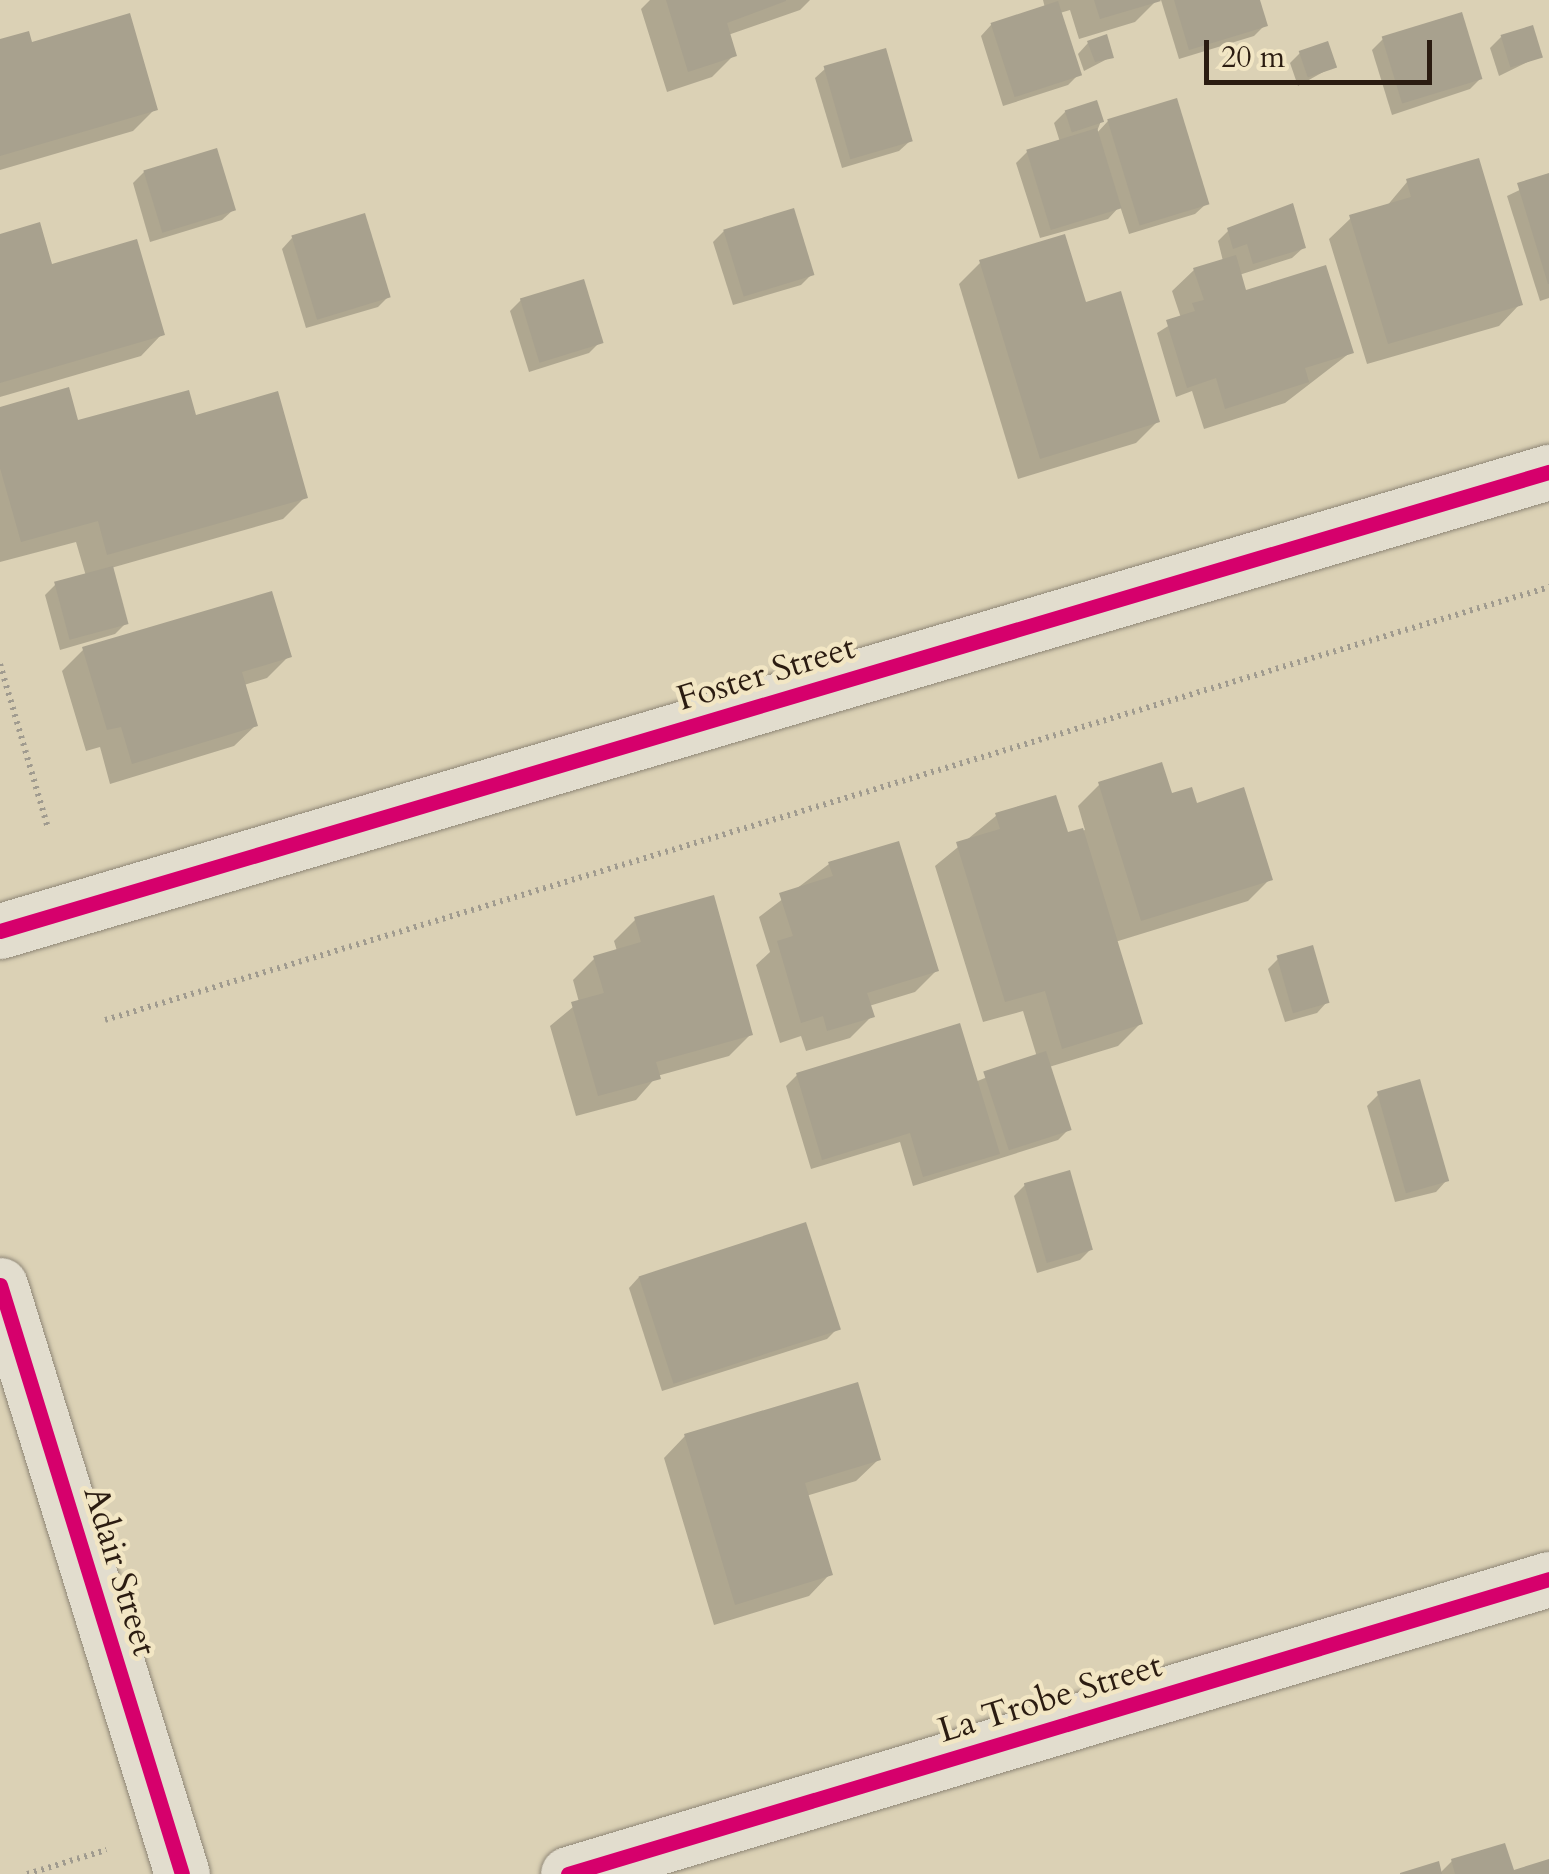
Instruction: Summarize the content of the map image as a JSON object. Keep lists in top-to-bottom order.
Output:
{
  "streets": {
    "street": ["Foster Street", "Adair Street", "La Trobe Street"]
  },
  "scale_bar": "20 m"
}
